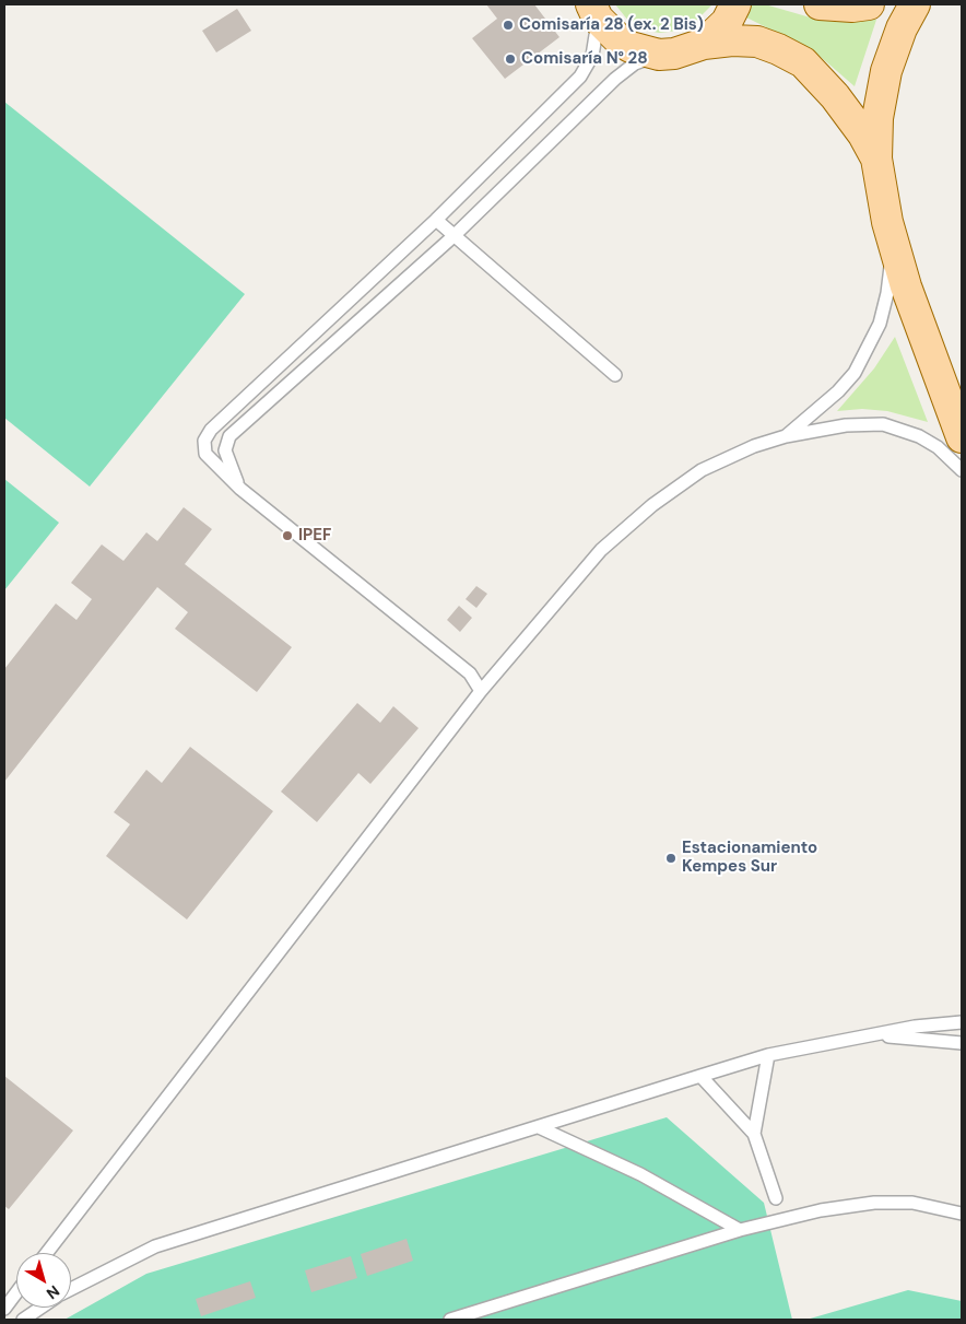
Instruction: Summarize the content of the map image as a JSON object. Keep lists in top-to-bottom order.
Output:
{
  "places": [
    "Comisaría 28 (ex. 2 Bis)",
    "Comisaría N° 28",
    "IPEF",
    "Estacionamiento Kempes Sur"
  ],
  "north": "bottom right"
}
